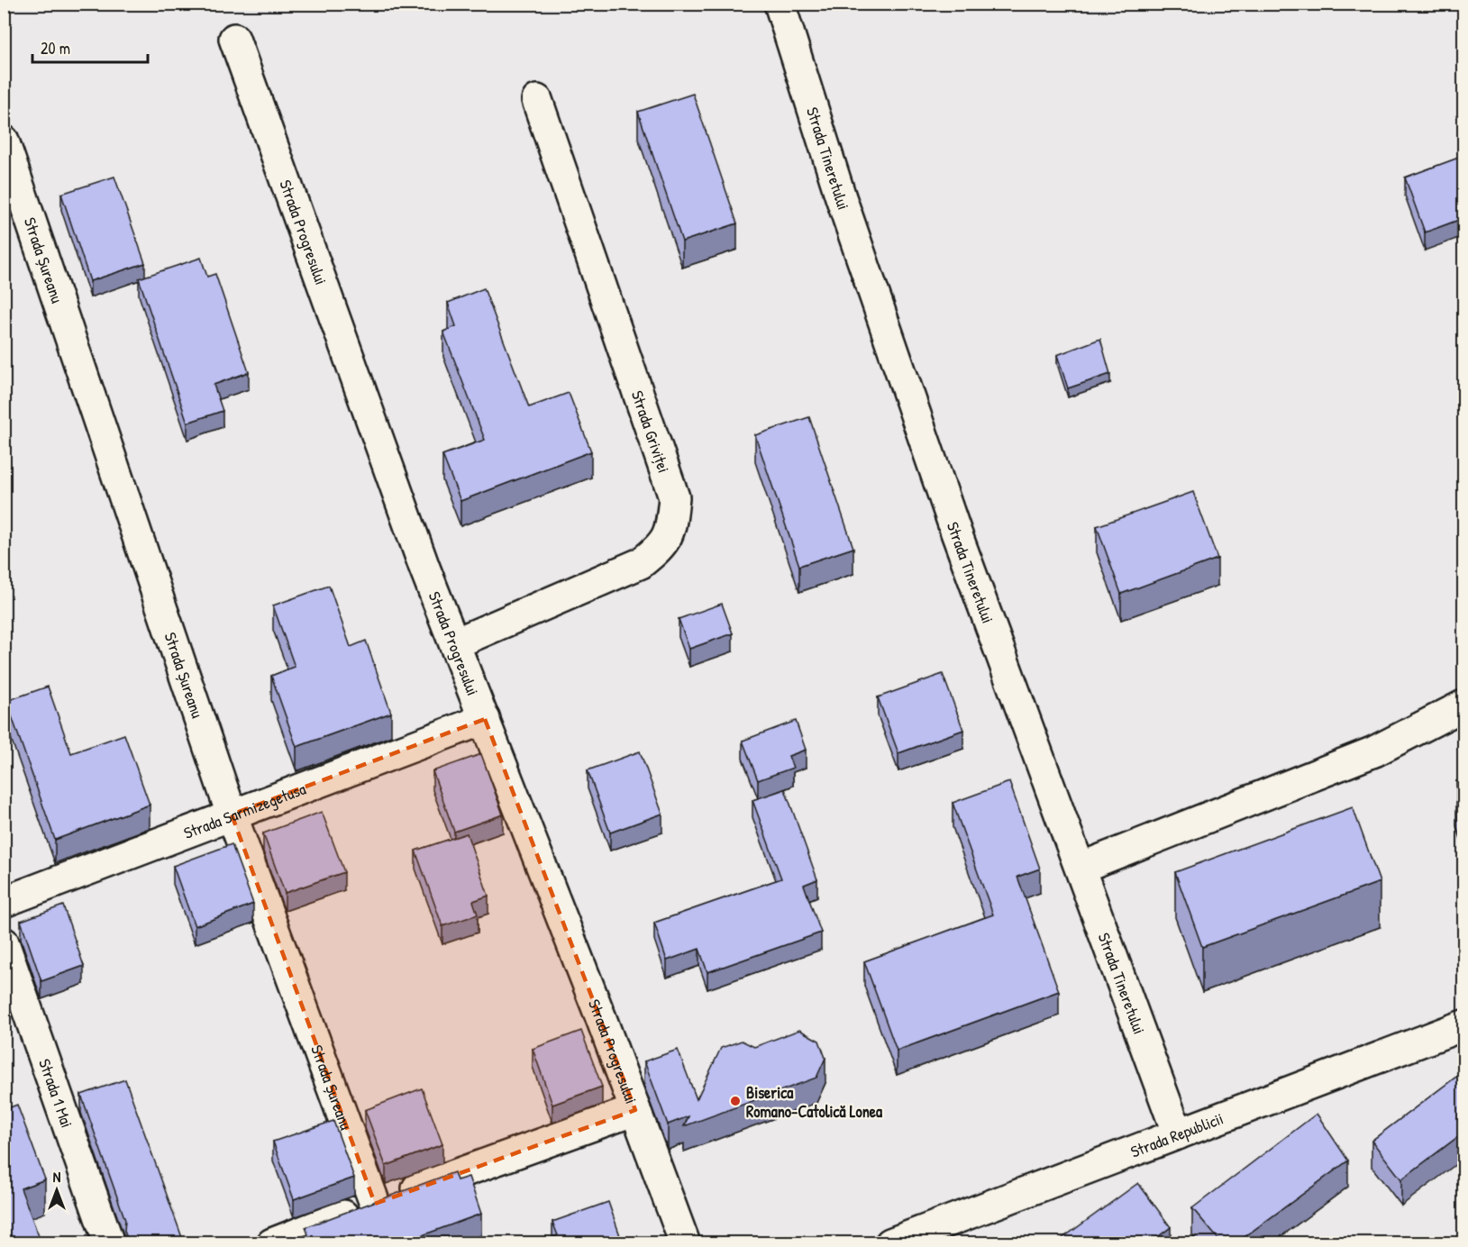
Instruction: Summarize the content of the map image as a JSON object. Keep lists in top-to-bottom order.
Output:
{
  "streets": {
    "street": [
      "Strada Tineretului",
      "Strada Progresului",
      "Strada Șureanu",
      "Strada Griviței",
      "Strada Sarmizegetusa",
      "Strada 1 Mai",
      "Strada Republicii"
    ]
  },
  "crossings": [
    ["Strada Tineretului", "Strada Republicii"],
    ["Strada Progresului", "Strada Griviței"],
    ["Strada Progresului", "Strada Sarmizegetusa"],
    ["Strada Șureanu", "Strada Sarmizegetusa"]
  ],
  "places": ["Biserica Romano-Catolică Lonea"],
  "scale_bar": "20 m",
  "north": "top"
}
